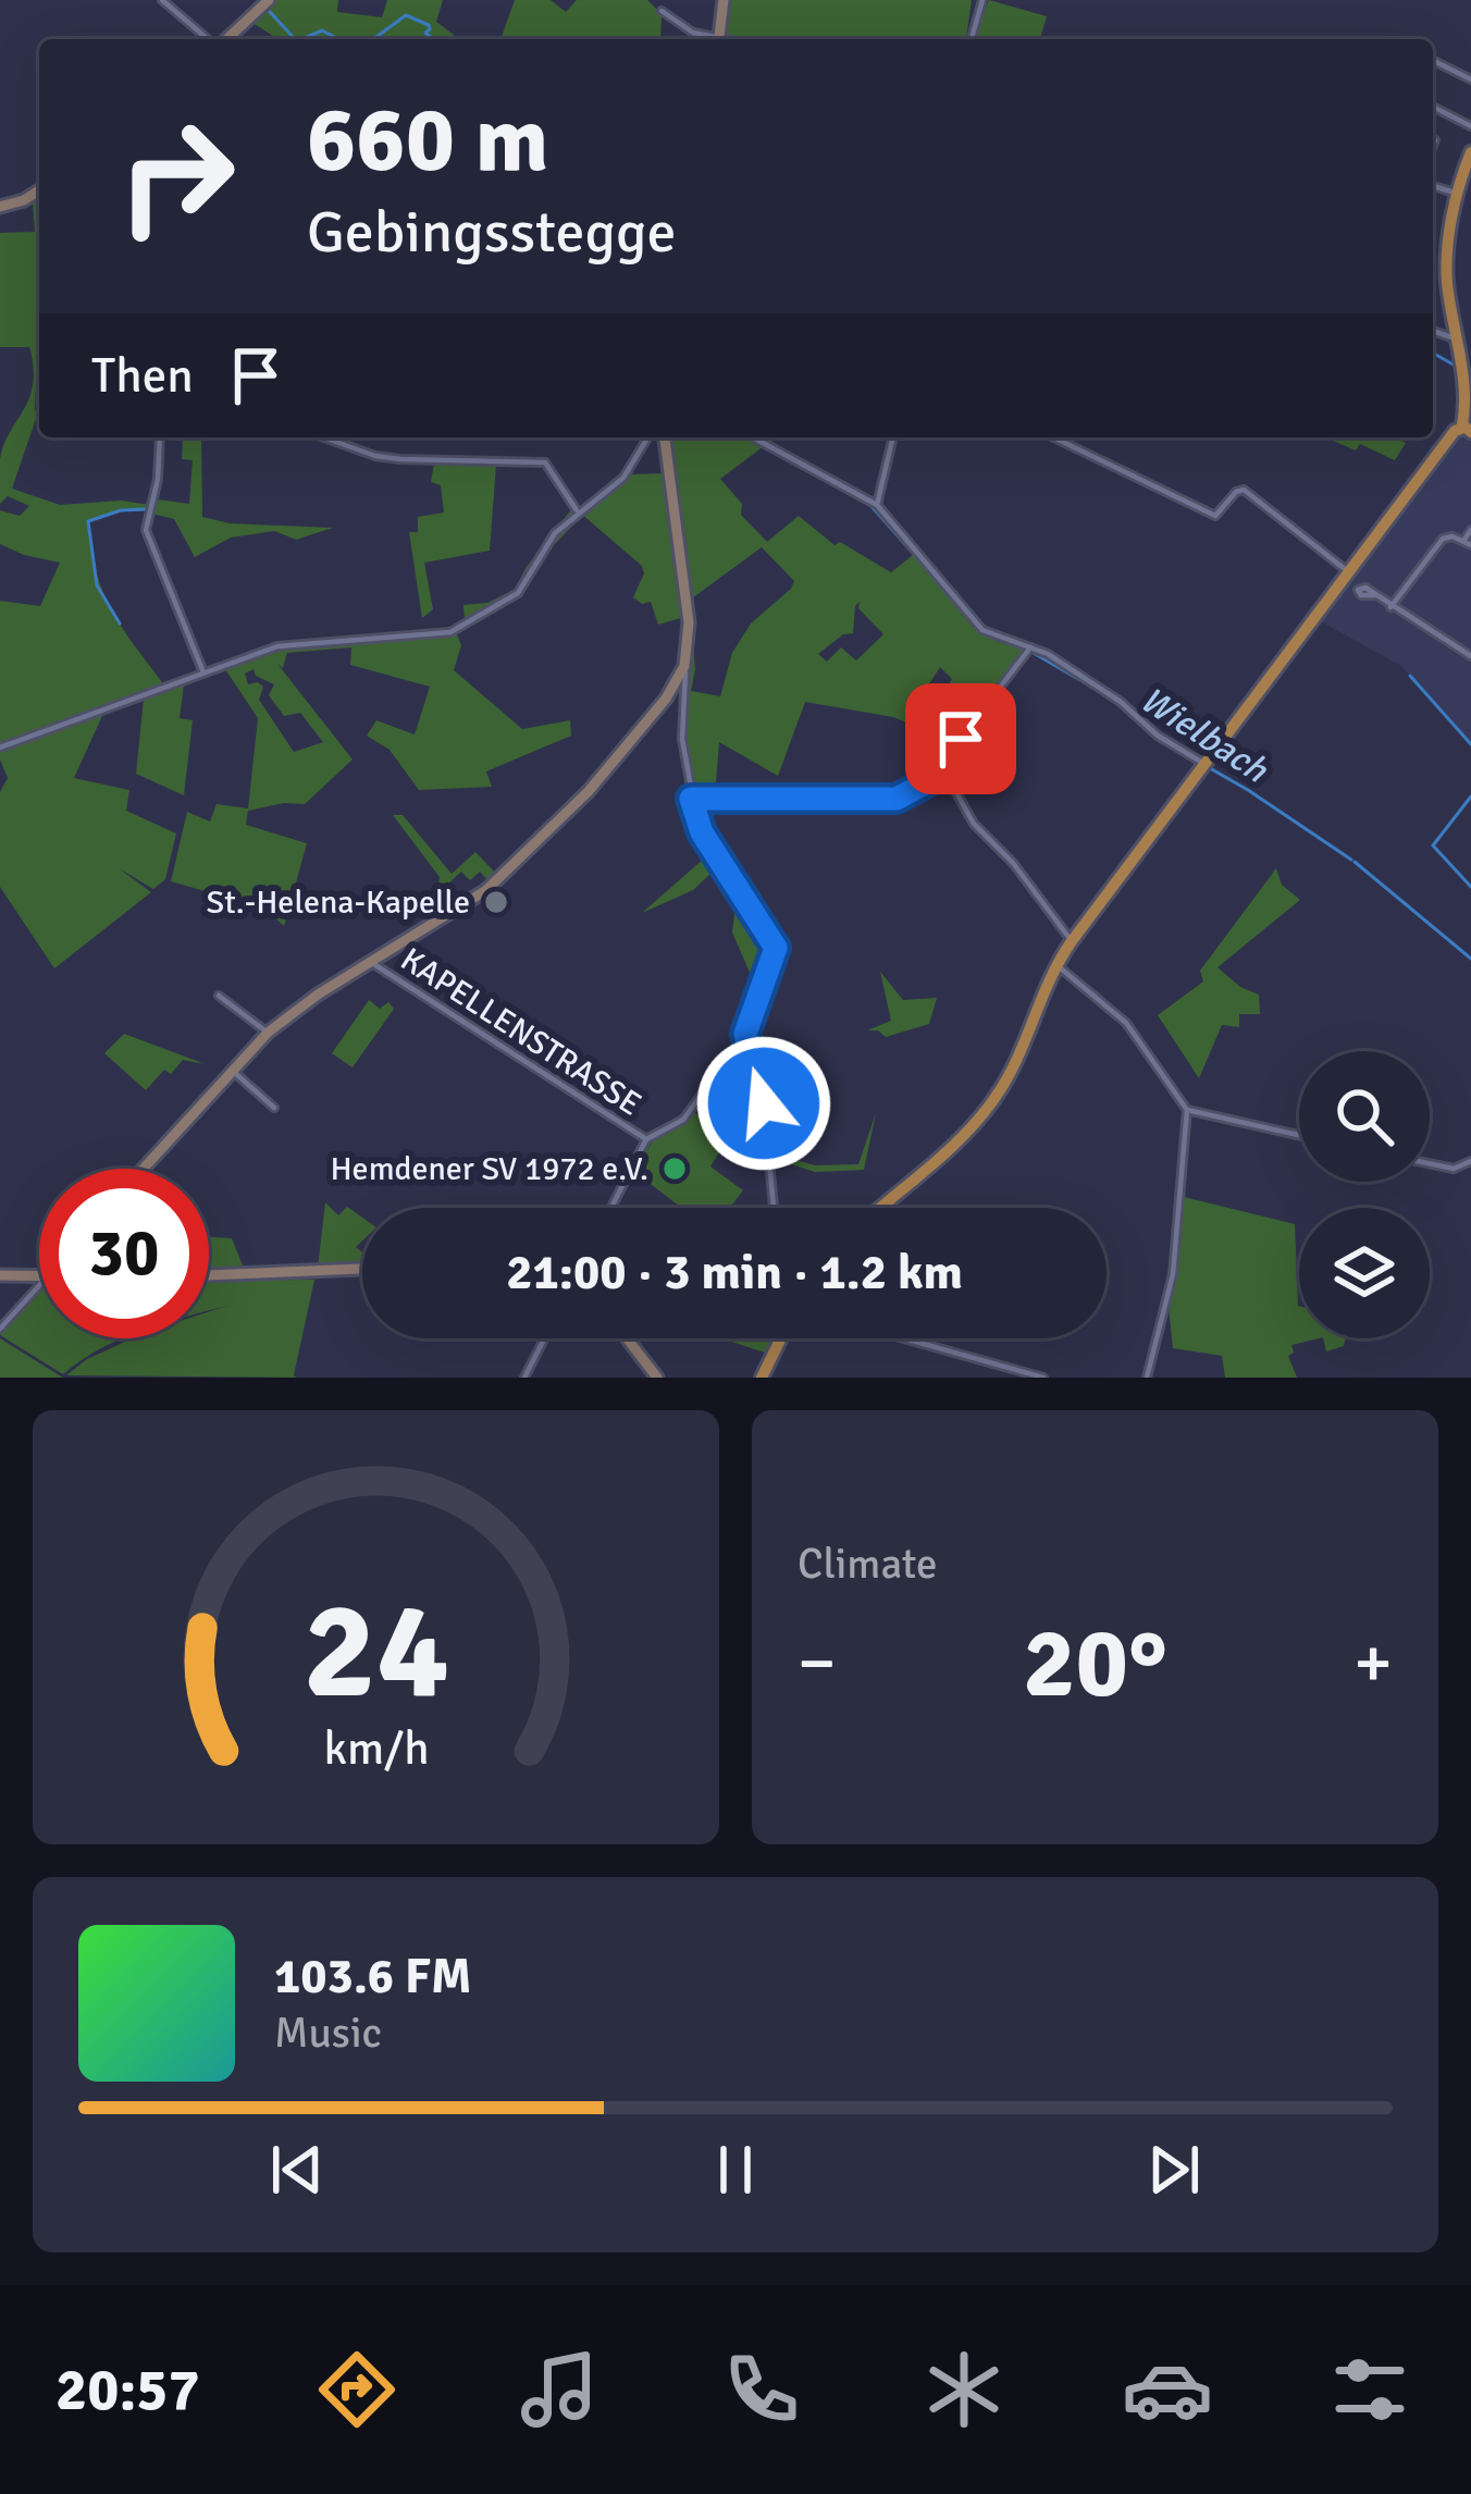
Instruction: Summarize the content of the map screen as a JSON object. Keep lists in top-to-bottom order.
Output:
{
  "streets": {
    "street": ["KAPELLENSTRASSE"]
  },
  "water": ["Wielbach"],
  "places": ["St.-Helena-Kapelle", "Hemdener SV 1972 e.V."],
  "page": {
    "turn": ["660 m", "Gebingsstegge"],
    "then": "Then",
    "limit": "30",
    "trip": "21:00 · 3 min · 1.2 km",
    "tile": "Climate",
    "heat": ["−", "20°", "+"],
    "song": ["103.6 FM", "Music"],
    "tabs": "20:57",
    "gauge": ["24", "km/h"]
  }
}
